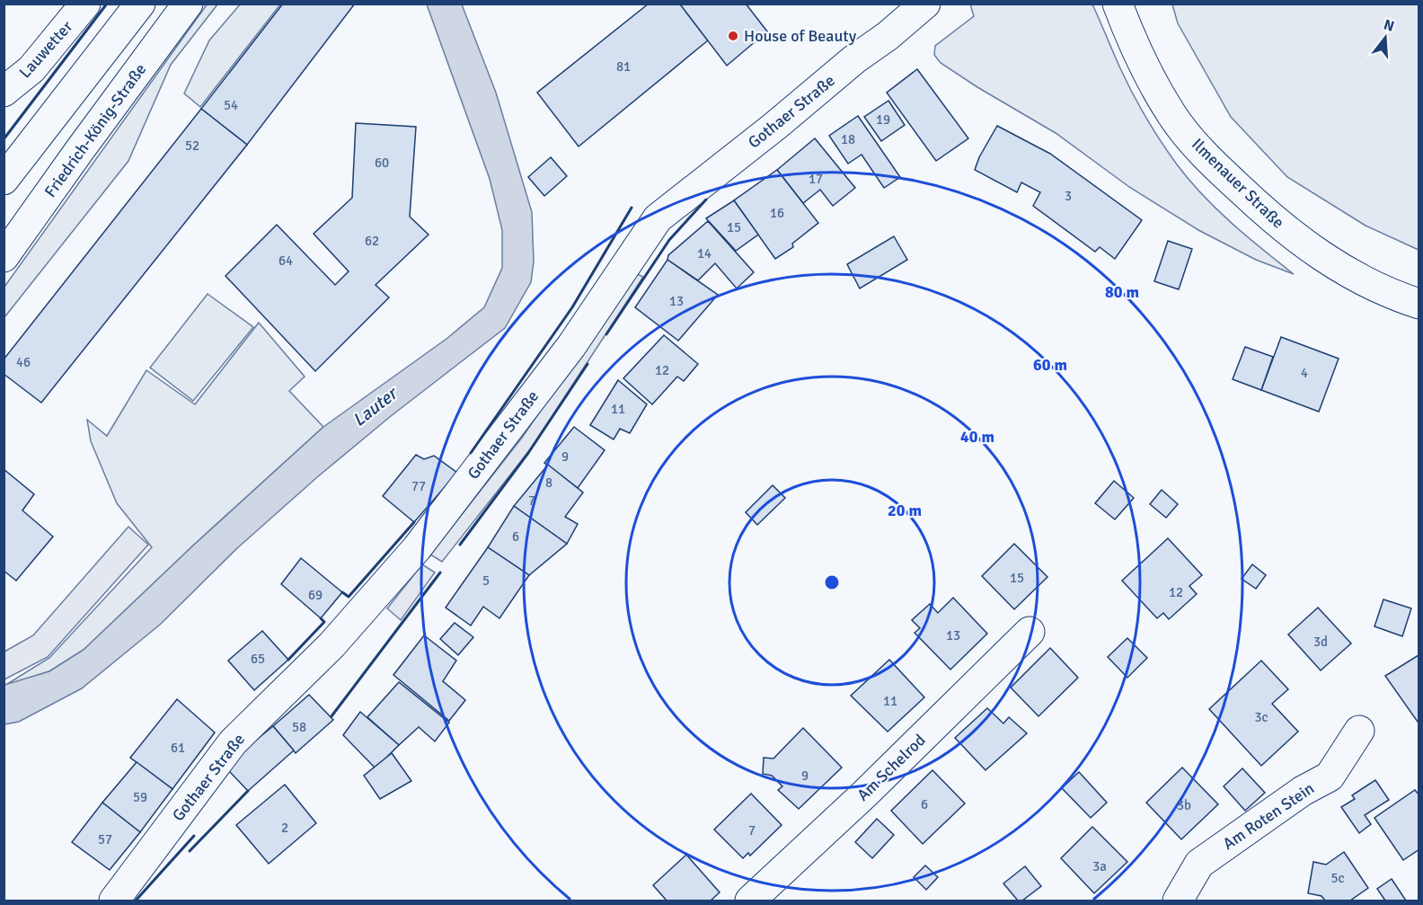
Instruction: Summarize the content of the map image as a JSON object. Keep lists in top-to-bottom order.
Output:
{
  "streets": {
    "street": [
      "Lauwetter",
      "Gothaer Straße",
      "Friedrich-König-Straße",
      "Ilmenauer Straße",
      "Am Schelrod",
      "Am Roten Stein"
    ]
  },
  "water": ["Lauter"],
  "places": ["House of Beauty"],
  "house_numbers": [
    "81",
    "54",
    "19",
    "18",
    "52",
    "60",
    "17",
    "3",
    "16",
    "15",
    "62",
    "14",
    "64",
    "13",
    "46",
    "12",
    "4",
    "11",
    "9",
    "8",
    "77",
    "7",
    "6",
    "15",
    "5",
    "12",
    "69",
    "13",
    "3d",
    "65",
    "11",
    "3c",
    "58",
    "61",
    "9",
    "59",
    "6",
    "3b",
    "2",
    "7",
    "57",
    "3a",
    "5c"
  ],
  "north": "top",
  "rings": [
    "80 m",
    "60 m",
    "40 m",
    "20 m"
  ]
}
